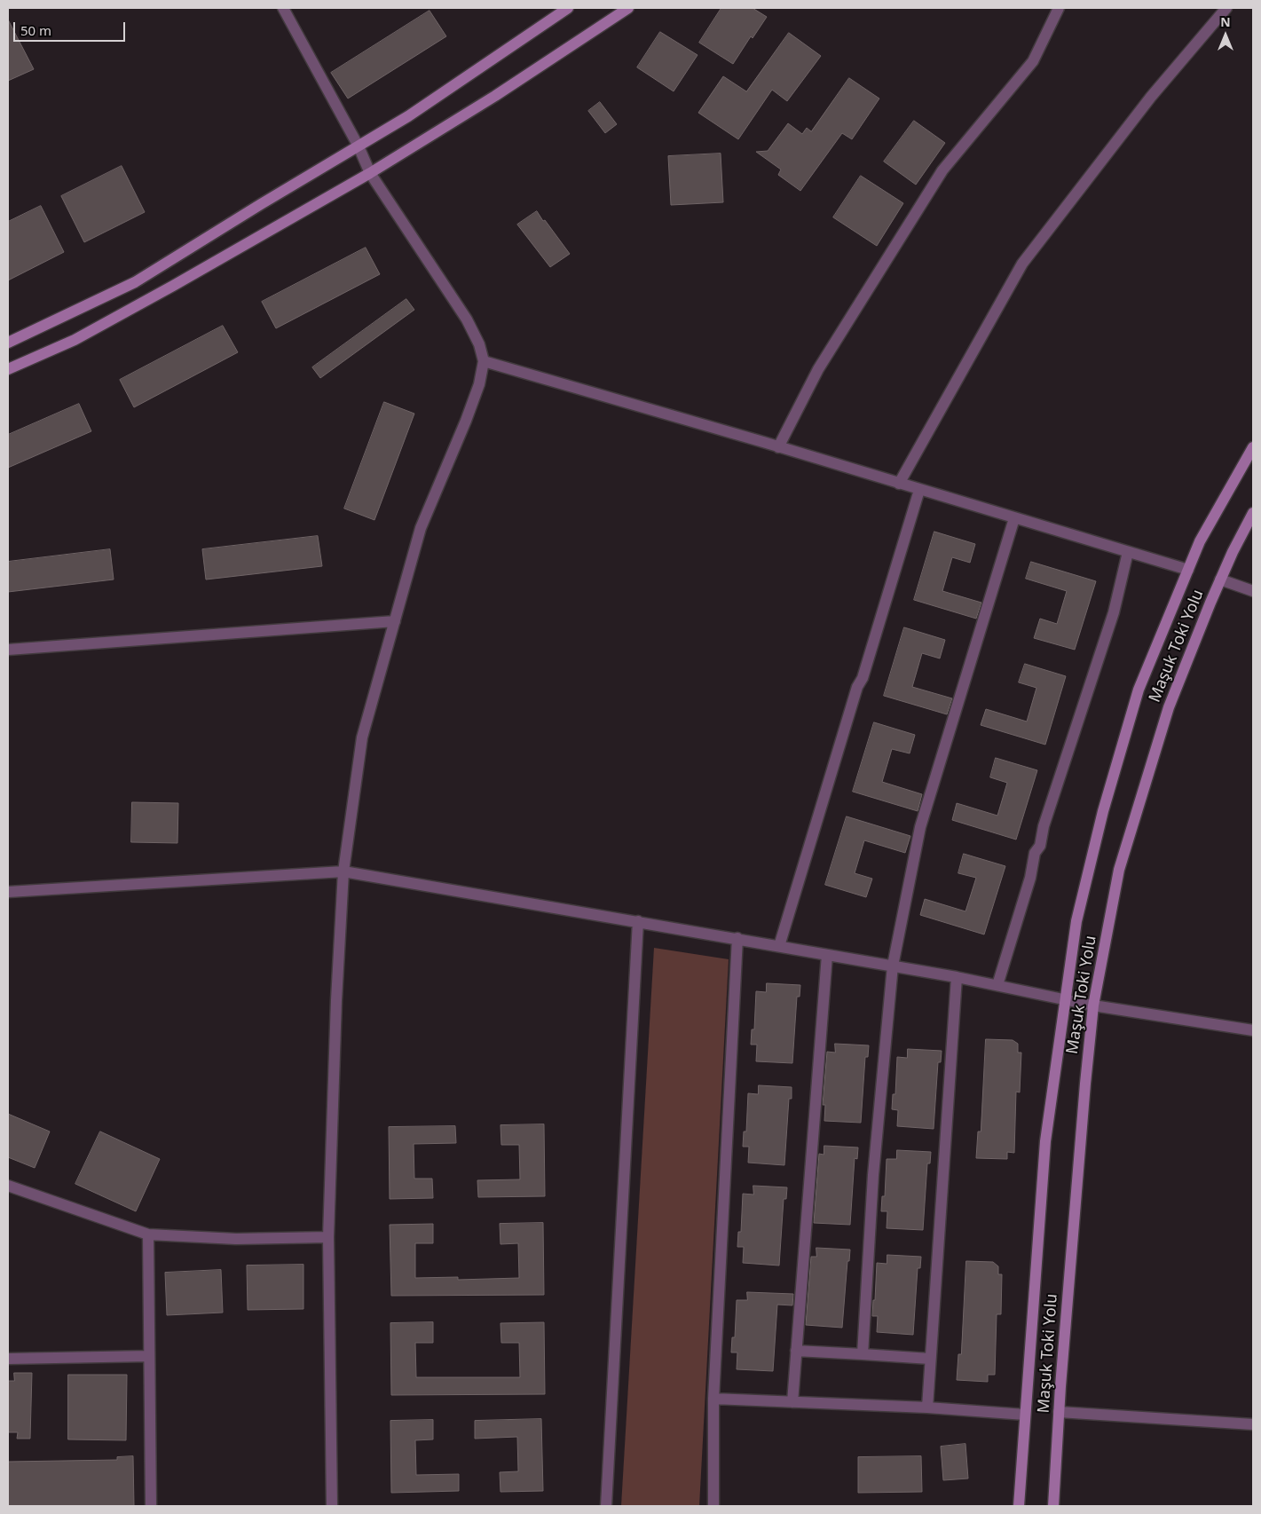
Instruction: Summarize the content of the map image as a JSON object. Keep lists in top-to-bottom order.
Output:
{
  "streets": {
    "main road": ["Maşuk Toki Yolu"]
  },
  "scale_bar": "50 m",
  "north": "top"
}
